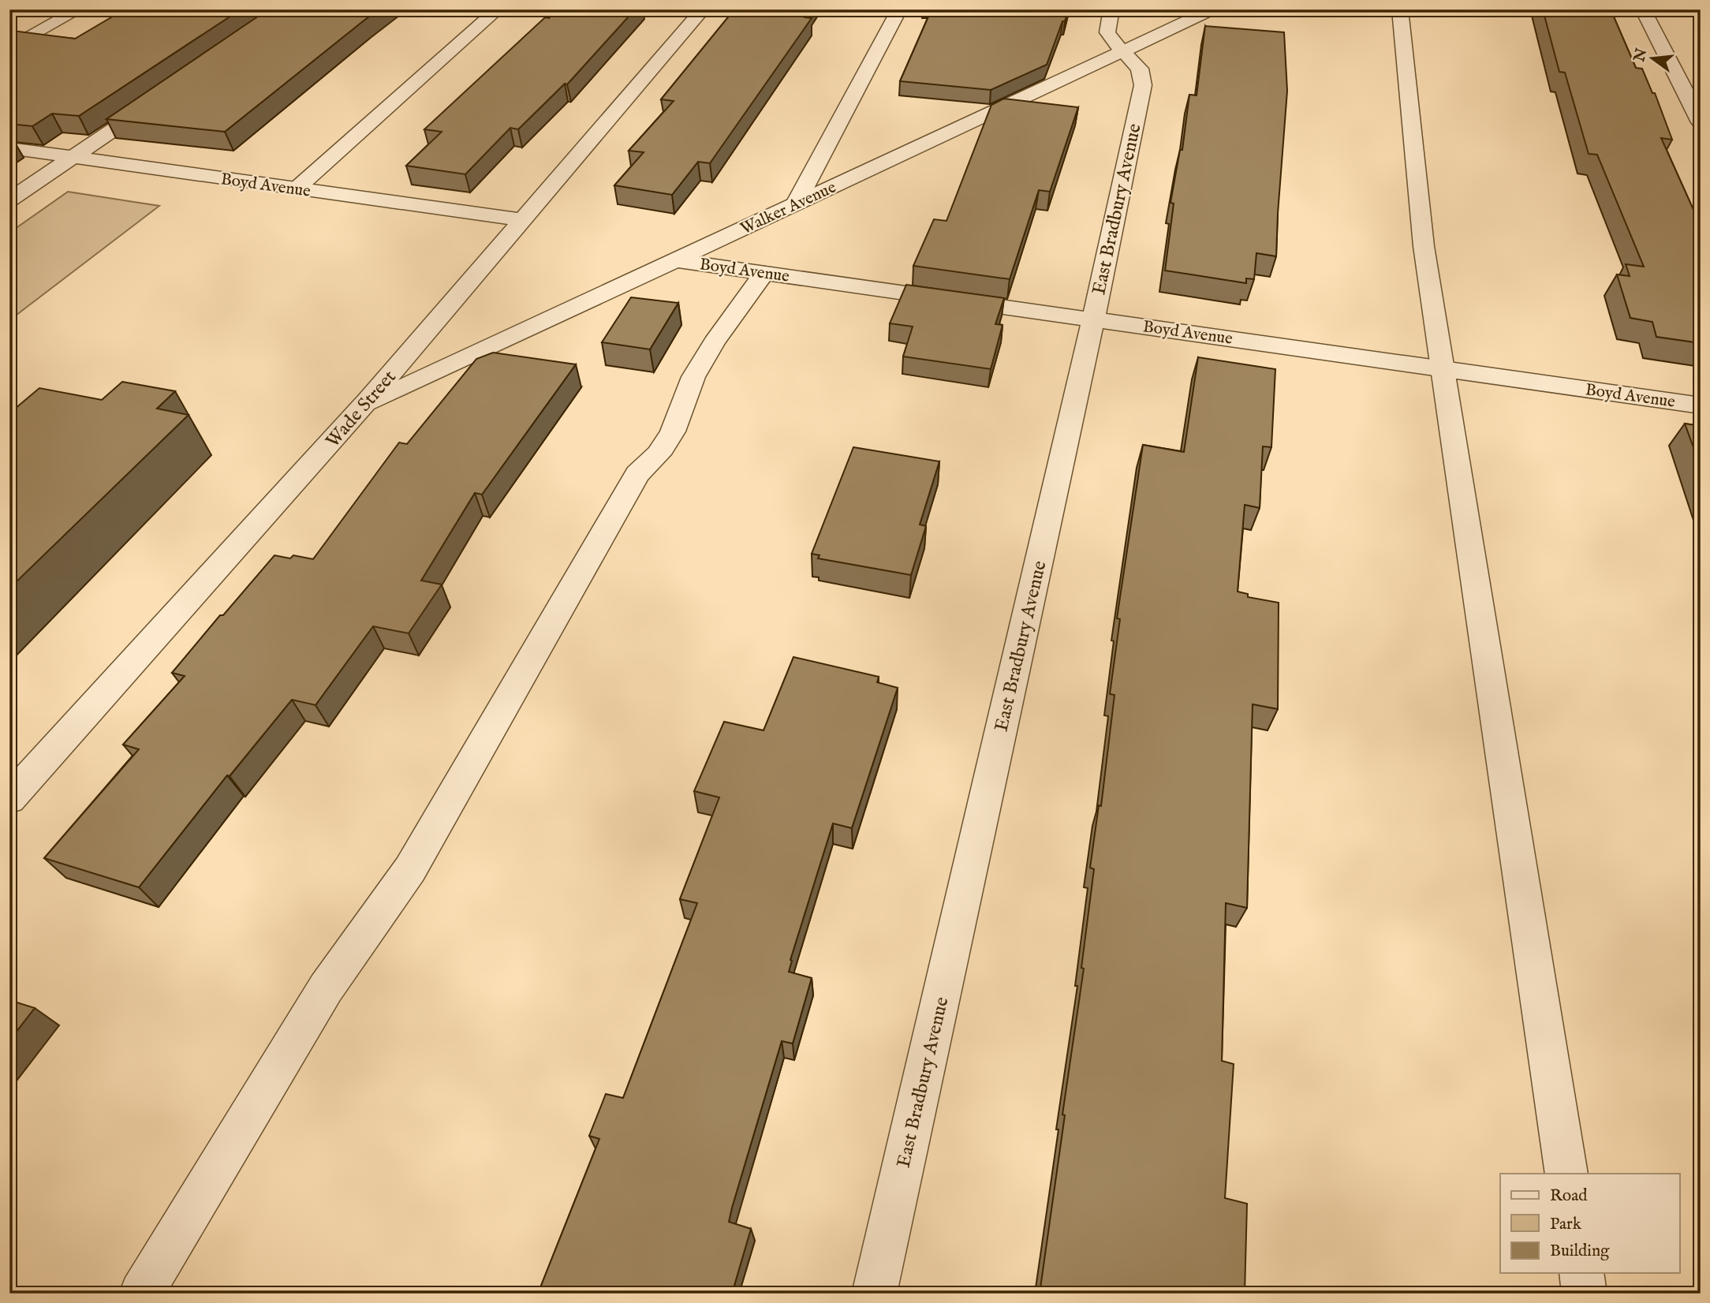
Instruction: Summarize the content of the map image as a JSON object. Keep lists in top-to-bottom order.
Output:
{
  "streets": {
    "street": [
      "Boyd Avenue",
      "Walker Avenue",
      "East Bradbury Avenue",
      "Wade Street"
    ]
  },
  "crossings": [
    ["Boyd Avenue", "Walker Avenue"],
    ["Boyd Avenue", "East Bradbury Avenue"],
    ["Boyd Avenue", "Wade Street"],
    ["Walker Avenue", "East Bradbury Avenue"],
    ["Walker Avenue", "Wade Street"]
  ],
  "legend": ["Road", "Park", "Building"],
  "north": "left"
}
